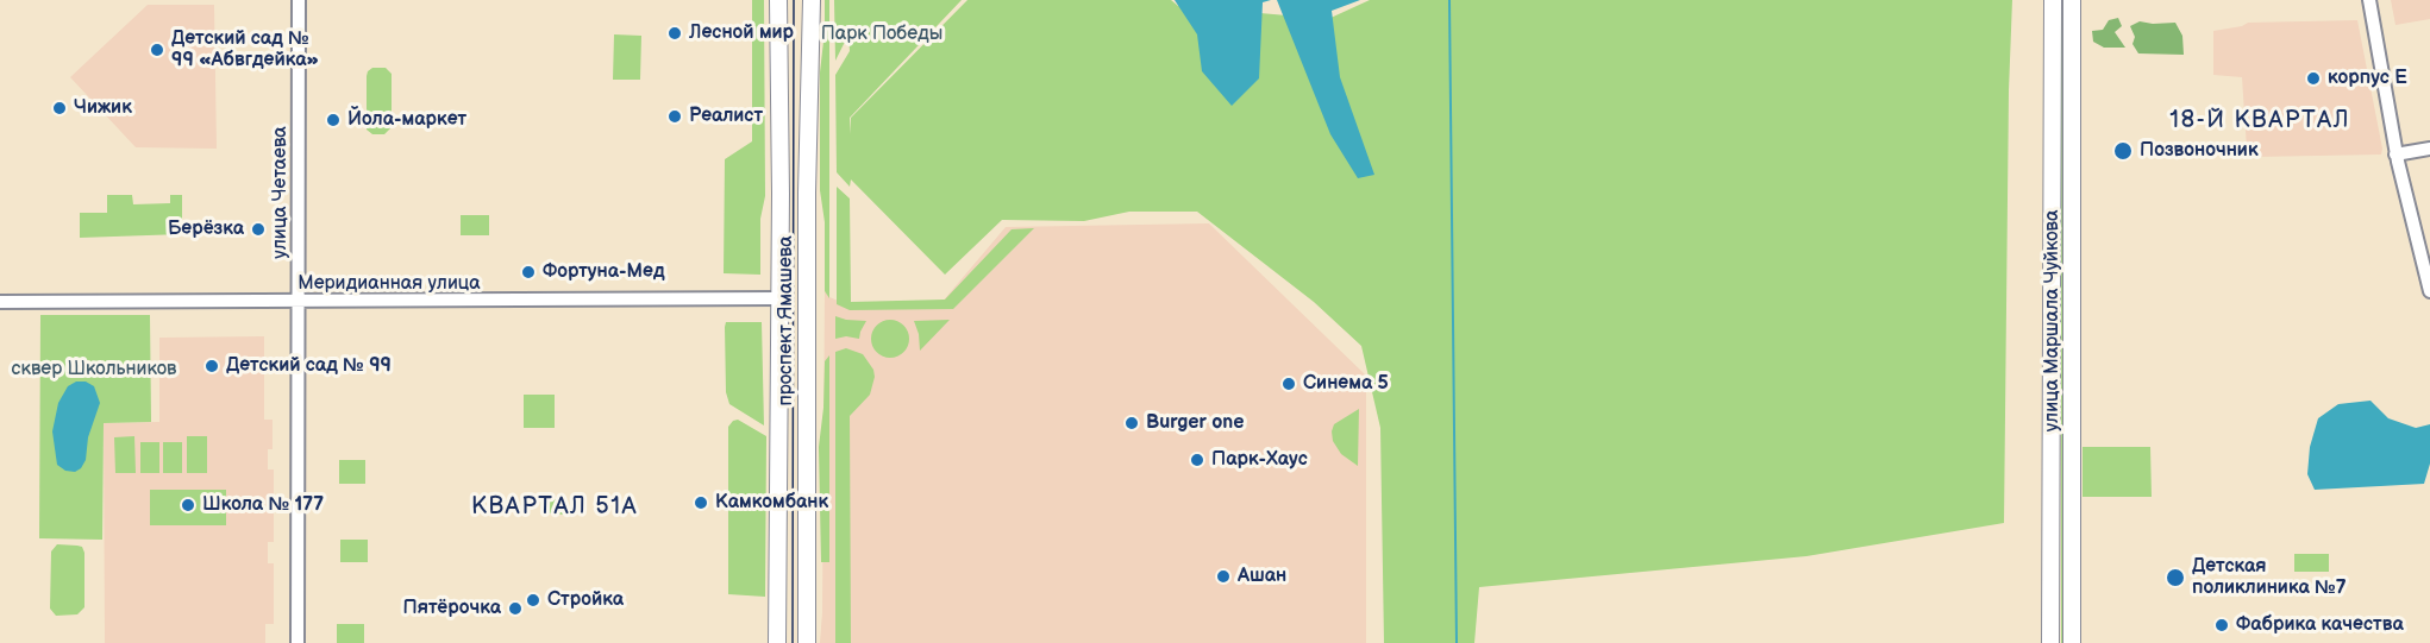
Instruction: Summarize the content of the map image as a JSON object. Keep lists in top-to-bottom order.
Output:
{
  "streets": {
    "main road": ["проспект Ямашева", "улица Маршала Чуйкова"],
    "street": ["улица Четаева", "Меридианная улица"]
  },
  "crossings": [
    ["улица Четаева", "Меридианная улица"],
    ["Меридианная улица", "проспект Ямашева"]
  ],
  "districts": ["18-Й КВАРТАЛ", "КВАРТАЛ 51А"],
  "parks": ["Парк Победы", "сквер Школьников"],
  "places": [
    "Лесной мир",
    "Детский сад № 99 «Абвгдейка»",
    "корпус Е",
    "Чижик",
    "Реалист",
    "Йола-маркет",
    "Позвоночник",
    "Берёзка",
    "Фортуна-Мед",
    "Детский сад № 99",
    "Синема 5",
    "Burger one",
    "Парк-Хаус",
    "Камкомбанк",
    "Школа № 177",
    "Ашан",
    "Детская поликлиника №7",
    "Стройка",
    "Пятёрочка",
    "Фабрика качества"
  ]
}
